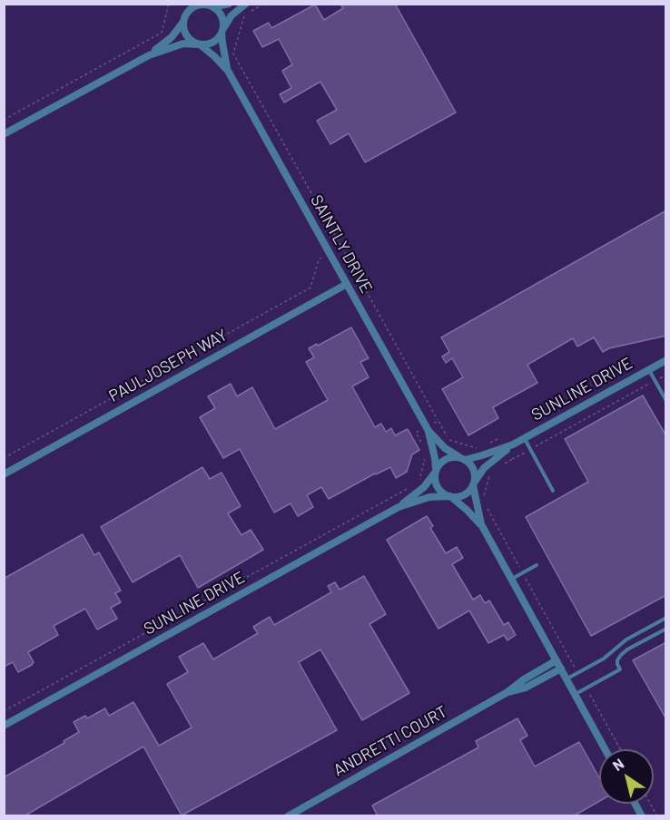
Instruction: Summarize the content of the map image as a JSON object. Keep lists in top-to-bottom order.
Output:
{
  "streets": {
    "street": [
      "SAINTLY DRIVE",
      "PAULJOSEPH WAY",
      "SUNLINE DRIVE",
      "ANDRETTI COURT"
    ]
  },
  "crossings": [
    ["SAINTLY DRIVE", "PAULJOSEPH WAY"],
    ["SAINTLY DRIVE", "SUNLINE DRIVE"]
  ],
  "north": "top left"
}
